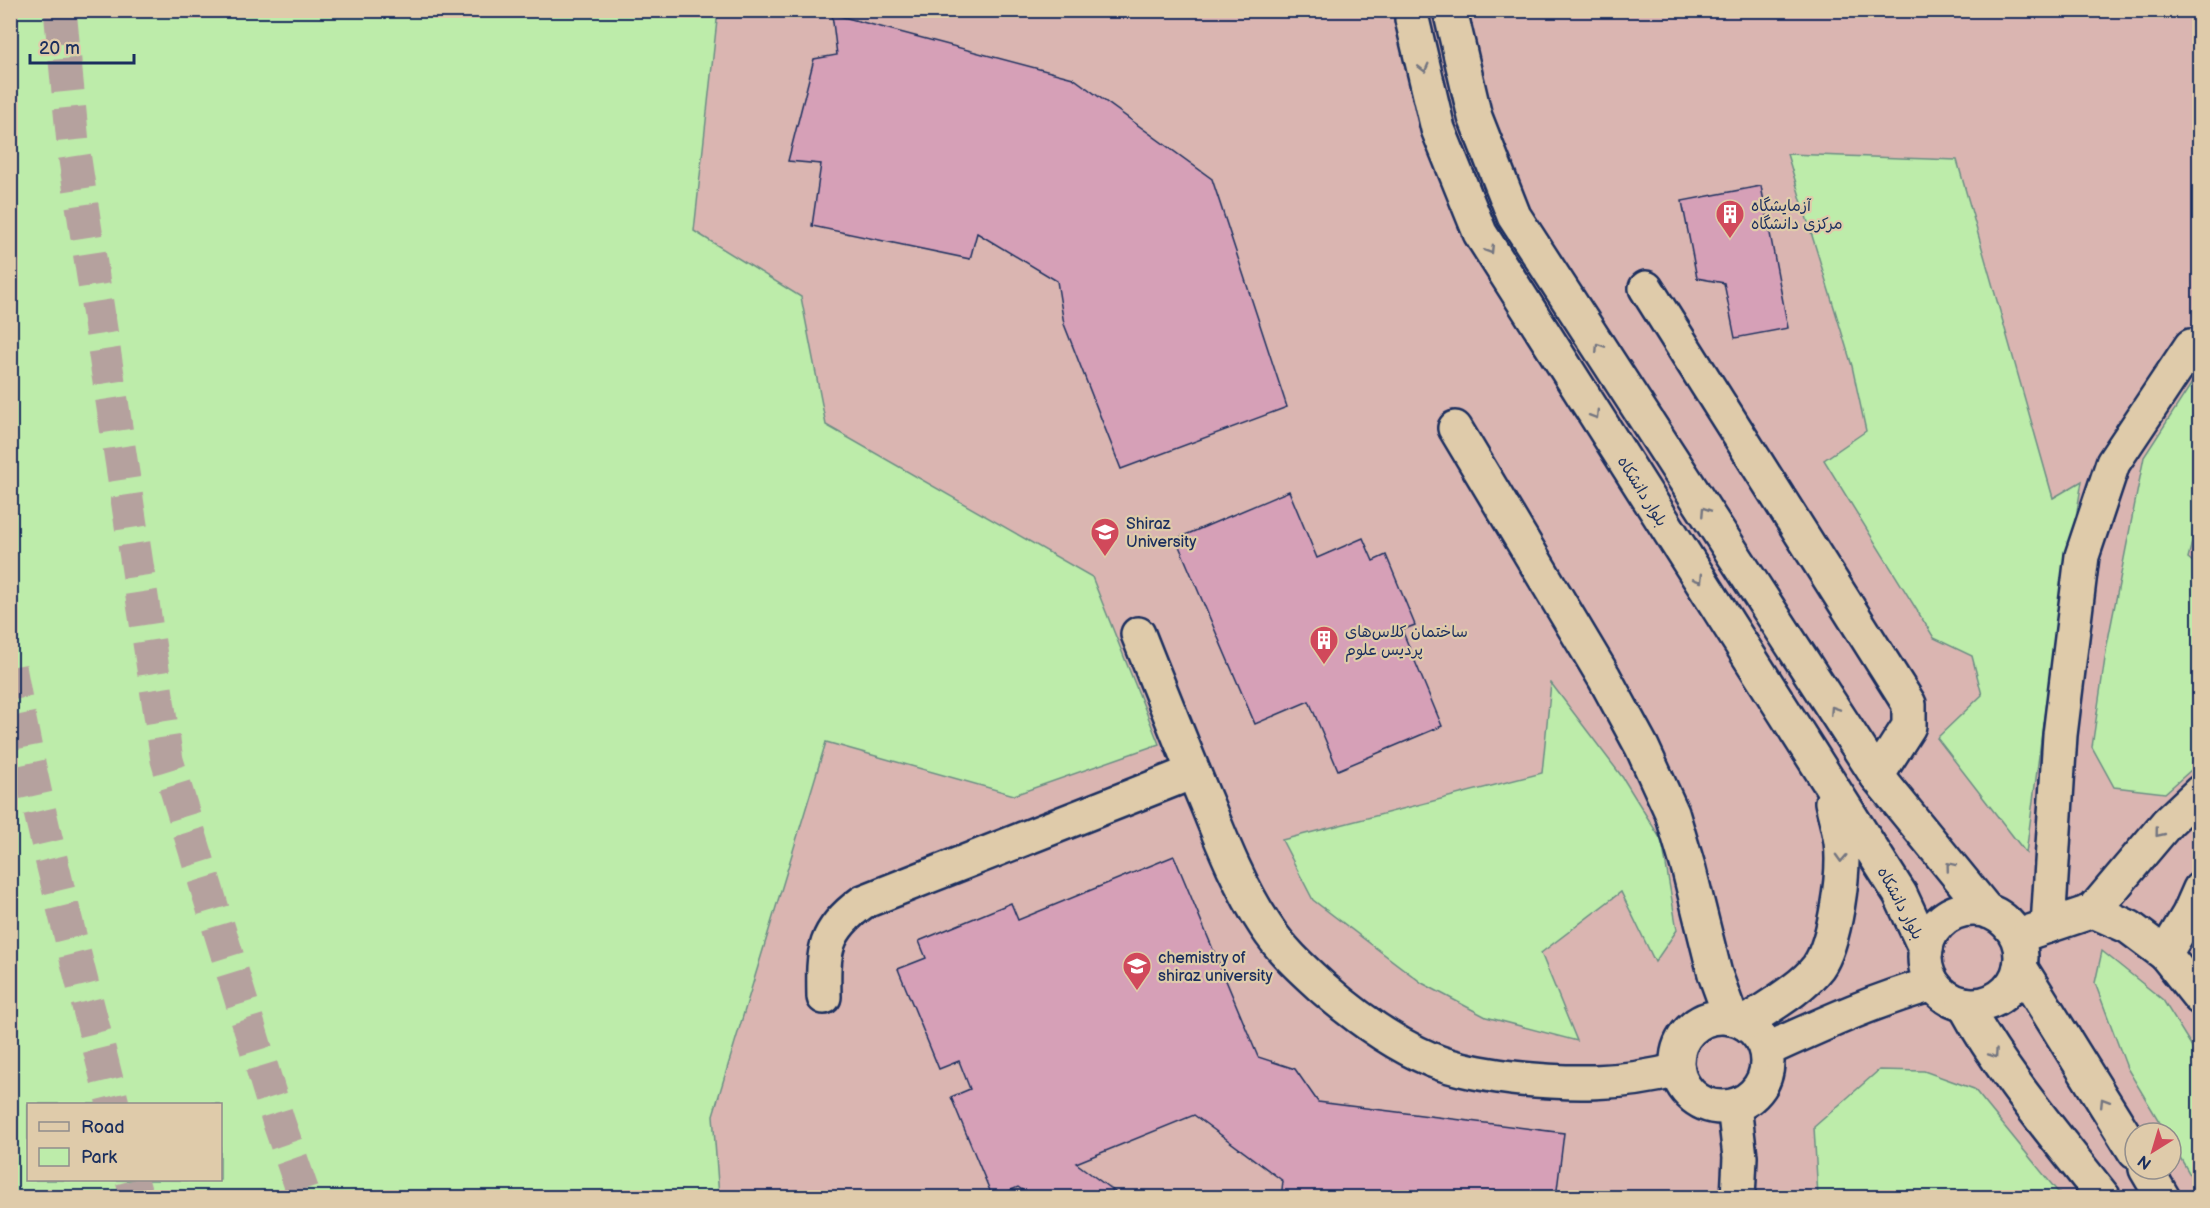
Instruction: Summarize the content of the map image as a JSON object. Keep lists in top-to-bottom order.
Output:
{
  "streets": {
    "street": ["بلوار دانشکاه"]
  },
  "places": {
    "building": ["آزمایشگاه مرکزی دانشگاه", "ساختمان کلاس‌های پردیس علوم"],
    "school or university": ["Shiraz University", "chemistry of shiraz university"]
  },
  "legend": ["Road", "Park"],
  "scale_bar": "20 m",
  "north": "bottom left"
}
